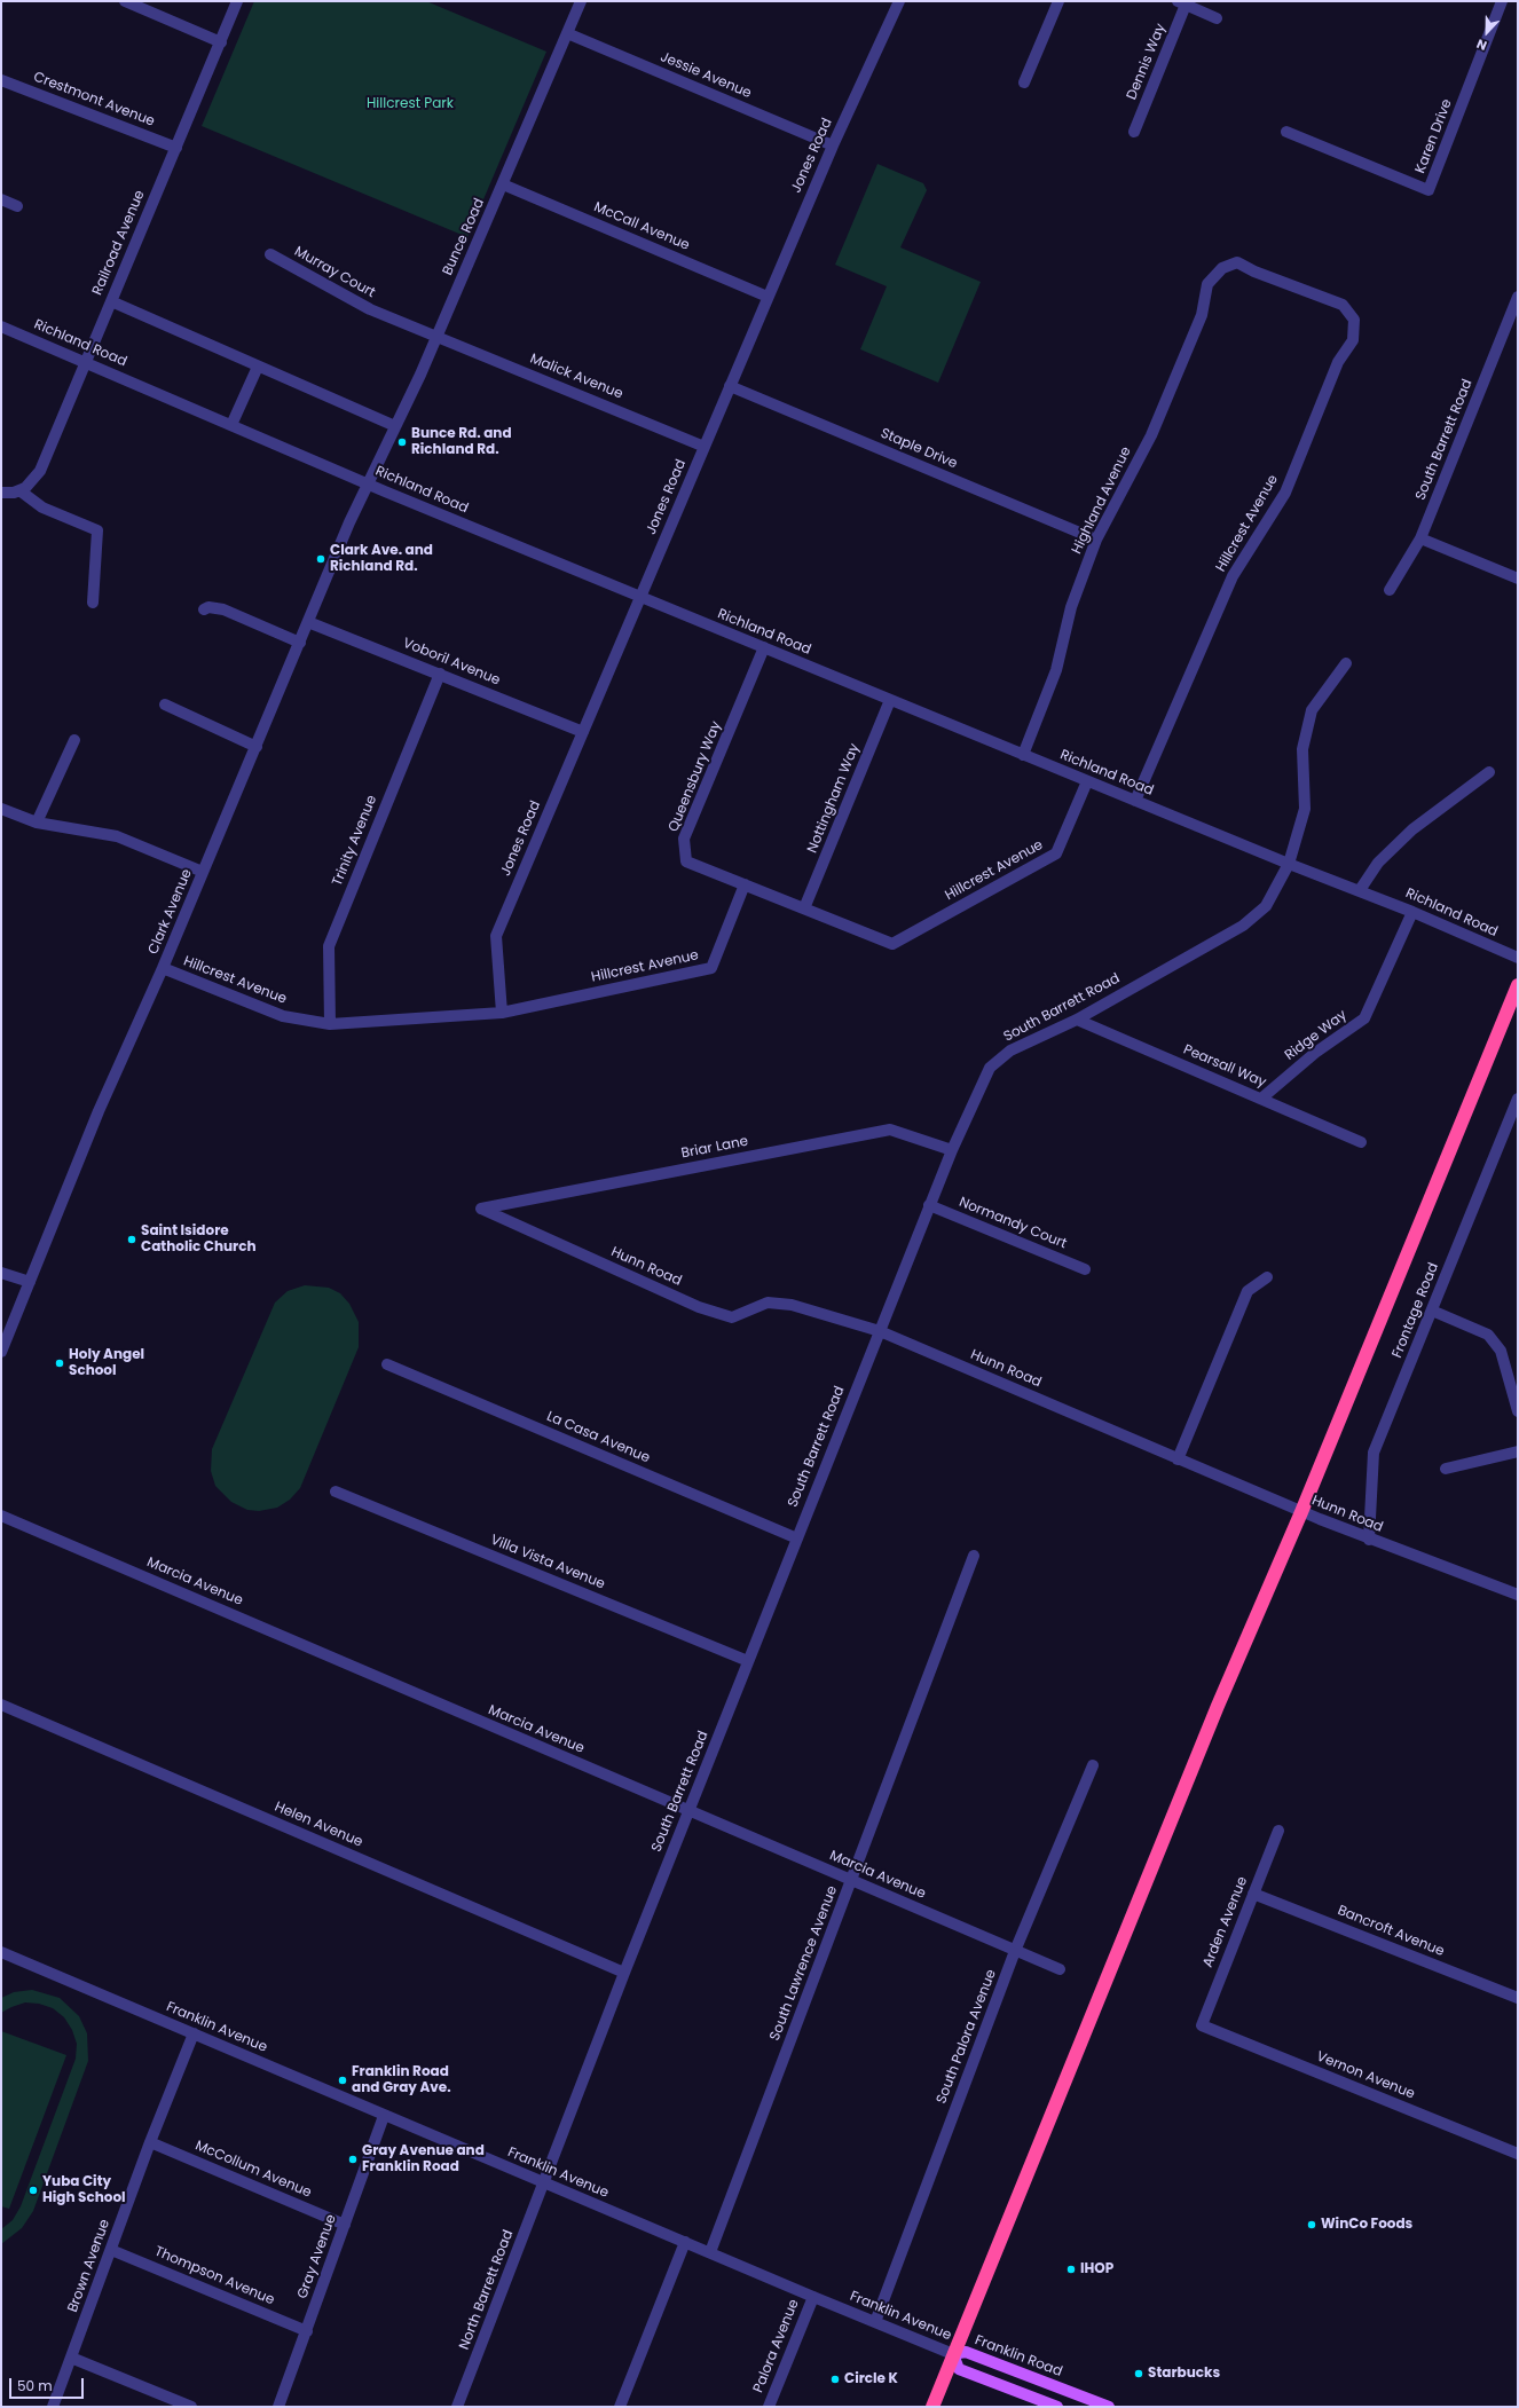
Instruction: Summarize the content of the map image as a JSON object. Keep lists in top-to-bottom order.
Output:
{
  "streets": {
    "main road": ["Franklin Road"],
    "street": [
      "Dennis Way",
      "Jessie Avenue",
      "Crestmont Avenue",
      "Karen Drive",
      "Jones Road",
      "McCall Avenue",
      "Bunce Road",
      "Railroad Avenue",
      "Murray Court",
      "Richland Road",
      "Malick Avenue",
      "South Barrett Road",
      "Staple Drive",
      "Highland Avenue",
      "Hillcrest Avenue",
      "Voboril Avenue",
      "Queensbury Way",
      "Nottingham Way",
      "Trinity Avenue",
      "Clark Avenue",
      "Ridge Way",
      "Pearsall Way",
      "Briar Lane",
      "Normandy Court",
      "Hunn Road",
      "Frontage Road",
      "La Casa Avenue",
      "Villa Vista Avenue",
      "Marcia Avenue",
      "Helen Avenue",
      "Arden Avenue",
      "Bancroft Avenue",
      "South Lawrence Avenue",
      "Franklin Avenue",
      "South Palora Avenue",
      "Vernon Avenue",
      "McCollum Avenue",
      "Gray Avenue",
      "Brown Avenue",
      "Thompson Avenue",
      "North Barrett Road",
      "Palora Avenue"
    ]
  },
  "crossings": [
    ["Jessie Avenue", "Jones Road"],
    ["Jessie Avenue", "Bunce Road"],
    ["Crestmont Avenue", "Railroad Avenue"],
    ["Jones Road", "McCall Avenue"],
    ["Jones Road", "Richland Road"],
    ["Jones Road", "Malick Avenue"],
    ["Jones Road", "Staple Drive"],
    ["Jones Road", "Hillcrest Avenue"],
    ["Jones Road", "Voboril Avenue"],
    ["McCall Avenue", "Bunce Road"],
    ["Bunce Road", "Murray Court"],
    ["Bunce Road", "Richland Road"],
    ["Bunce Road", "Malick Avenue"],
    ["Bunce Road", "Clark Avenue"],
    ["Railroad Avenue", "Richland Road"],
    ["Murray Court", "Malick Avenue"],
    ["Richland Road", "South Barrett Road"],
    ["Richland Road", "Highland Avenue"],
    ["Richland Road", "Hillcrest Avenue"],
    ["Richland Road", "Queensbury Way"],
    ["Richland Road", "Nottingham Way"],
    ["Richland Road", "Clark Avenue"],
    ["Richland Road", "Ridge Way"],
    ["South Barrett Road", "Pearsall Way"],
    ["South Barrett Road", "Briar Lane"],
    ["South Barrett Road", "Normandy Court"],
    ["South Barrett Road", "Hunn Road"],
    ["South Barrett Road", "La Casa Avenue"],
    ["South Barrett Road", "Villa Vista Avenue"],
    ["South Barrett Road", "Marcia Avenue"],
    ["South Barrett Road", "Helen Avenue"],
    ["South Barrett Road", "Franklin Avenue"],
    ["South Barrett Road", "North Barrett Road"],
    ["Staple Drive", "Highland Avenue"],
    ["Highland Avenue", "Hillcrest Avenue"],
    ["Hillcrest Avenue", "Queensbury Way"],
    ["Hillcrest Avenue", "Nottingham Way"],
    ["Hillcrest Avenue", "Trinity Avenue"],
    ["Hillcrest Avenue", "Clark Avenue"],
    ["Voboril Avenue", "Trinity Avenue"],
    ["Voboril Avenue", "Clark Avenue"],
    ["Ridge Way", "Pearsall Way"],
    ["Briar Lane", "Hunn Road"],
    ["Hunn Road", "Frontage Road"],
    ["Marcia Avenue", "South Lawrence Avenue"],
    ["Marcia Avenue", "South Palora Avenue"],
    ["Arden Avenue", "Bancroft Avenue"],
    ["Arden Avenue", "Vernon Avenue"],
    ["South Lawrence Avenue", "Franklin Avenue"],
    ["Franklin Avenue", "South Palora Avenue"],
    ["Franklin Avenue", "Gray Avenue"],
    ["Franklin Avenue", "Brown Avenue"],
    ["Franklin Avenue", "North Barrett Road"],
    ["Franklin Avenue", "Palora Avenue"],
    ["Franklin Avenue", "Franklin Road"],
    ["McCollum Avenue", "Gray Avenue"],
    ["McCollum Avenue", "Brown Avenue"],
    ["Gray Avenue", "Thompson Avenue"],
    ["Brown Avenue", "Thompson Avenue"]
  ],
  "parks": ["Hillcrest Park"],
  "places": [
    "Bunce Rd. and Richland Rd.",
    "Clark Ave. and Richland Rd.",
    "Saint Isidore Catholic Church",
    "Holy Angel School",
    "Franklin Road and Gray Ave.",
    "Gray Avenue and Franklin Road",
    "Yuba City High School",
    "WinCo Foods",
    "IHOP",
    "Starbucks",
    "Circle K"
  ],
  "scale_bar": "50 m",
  "north": "bottom"
}
